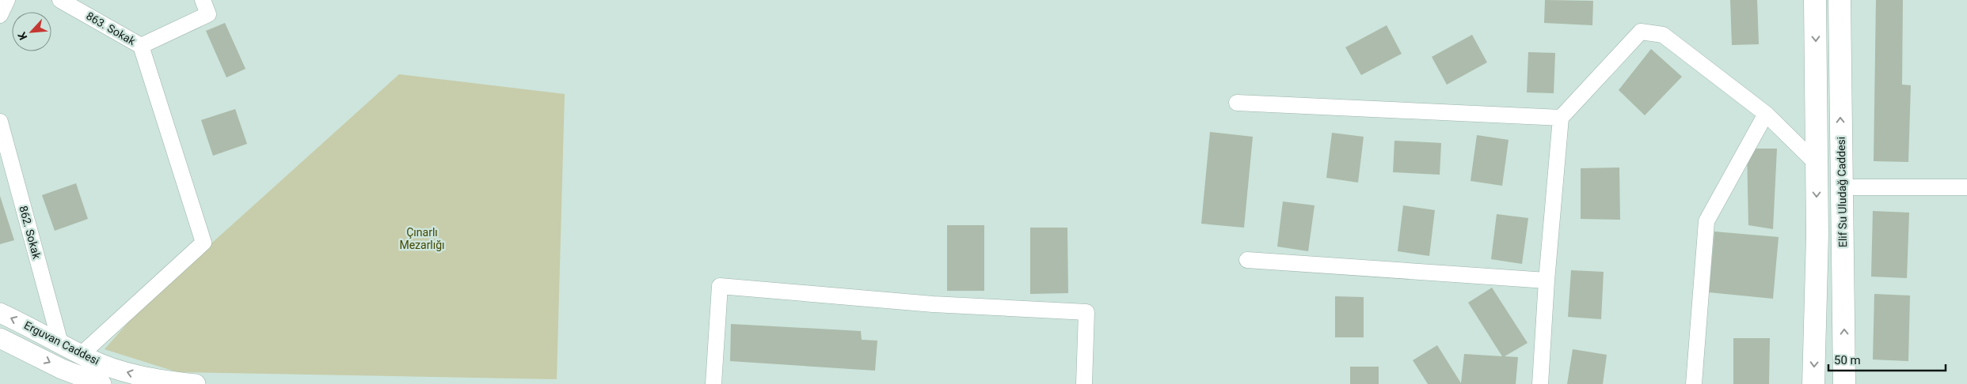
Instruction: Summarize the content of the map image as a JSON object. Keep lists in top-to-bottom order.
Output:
{
  "streets": {
    "main road": ["Elif Su Uludağ Caddesi"],
    "street": ["863. Sokak", "862. Sokak", "Erguvan Caddesi"]
  },
  "crossings": [
    ["862. Sokak", "Erguvan Caddesi"]
  ],
  "parks": ["Çınarlı Mezarlığı"],
  "scale_bar": "50 m",
  "north": "bottom left"
}
